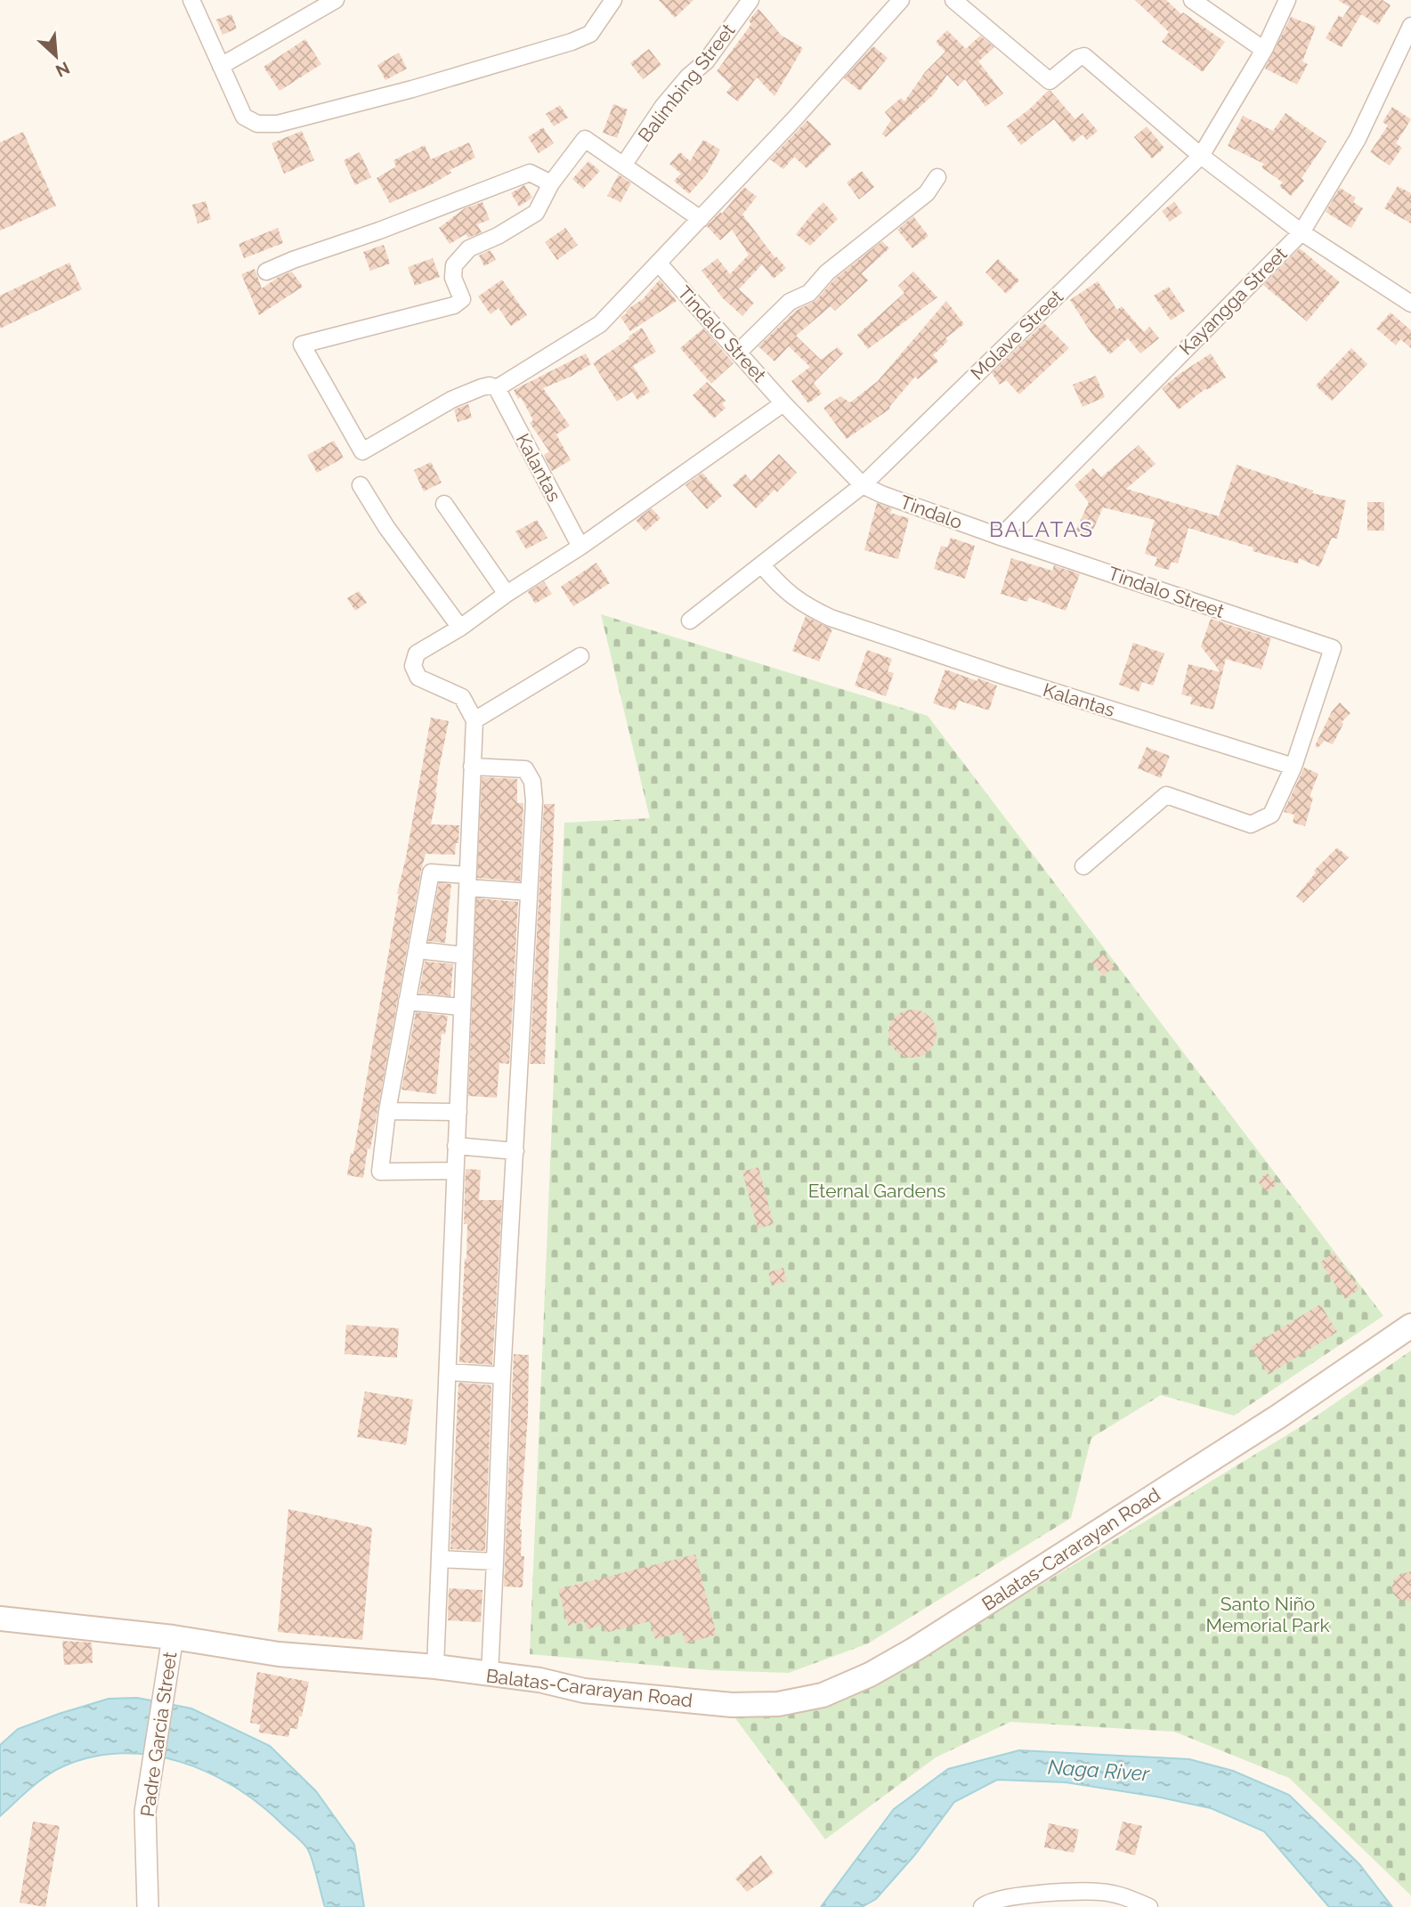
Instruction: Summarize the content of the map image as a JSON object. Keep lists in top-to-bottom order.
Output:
{
  "streets": {
    "main road": ["Balatas-Cararayan Road"],
    "street": [
      "Balimbing Street",
      "Kayangga Street",
      "Tindalo Street",
      "Molave Street",
      "Kalantas",
      "Tindalo",
      "Padre Garcia Street"
    ]
  },
  "crossings": [
    ["Kayangga Street", "Tindalo Street"],
    ["Kayangga Street", "Tindalo"],
    ["Tindalo Street", "Molave Street"],
    ["Tindalo Street", "Kalantas"],
    ["Tindalo Street", "Tindalo"],
    ["Molave Street", "Kalantas"],
    ["Molave Street", "Tindalo"],
    ["Balatas-Cararayan Road", "Padre Garcia Street"]
  ],
  "districts": ["BALATAS"],
  "water": ["Naga River"],
  "parks": ["Eternal Gardens", "Santo Niño Memorial Park"],
  "north": "bottom right"
}
